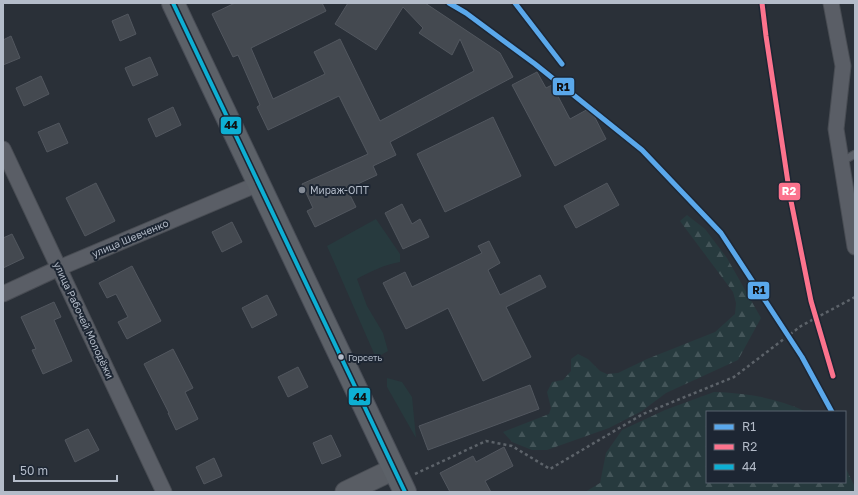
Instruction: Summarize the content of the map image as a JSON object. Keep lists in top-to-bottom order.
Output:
{
  "streets": {
    "street": ["улица Шевченко", "улица Рабочей Молодёжи"]
  },
  "crossings": [
    ["улица Шевченко", "улица Рабочей Молодёжи"]
  ],
  "places": ["Мираж-ОПТ", "Горсеть"],
  "lines": ["transit line R1", "transit line R2", "transit line 44"],
  "legend": ["R1", "R2", "44"],
  "scale_bar": "50 m"
}
